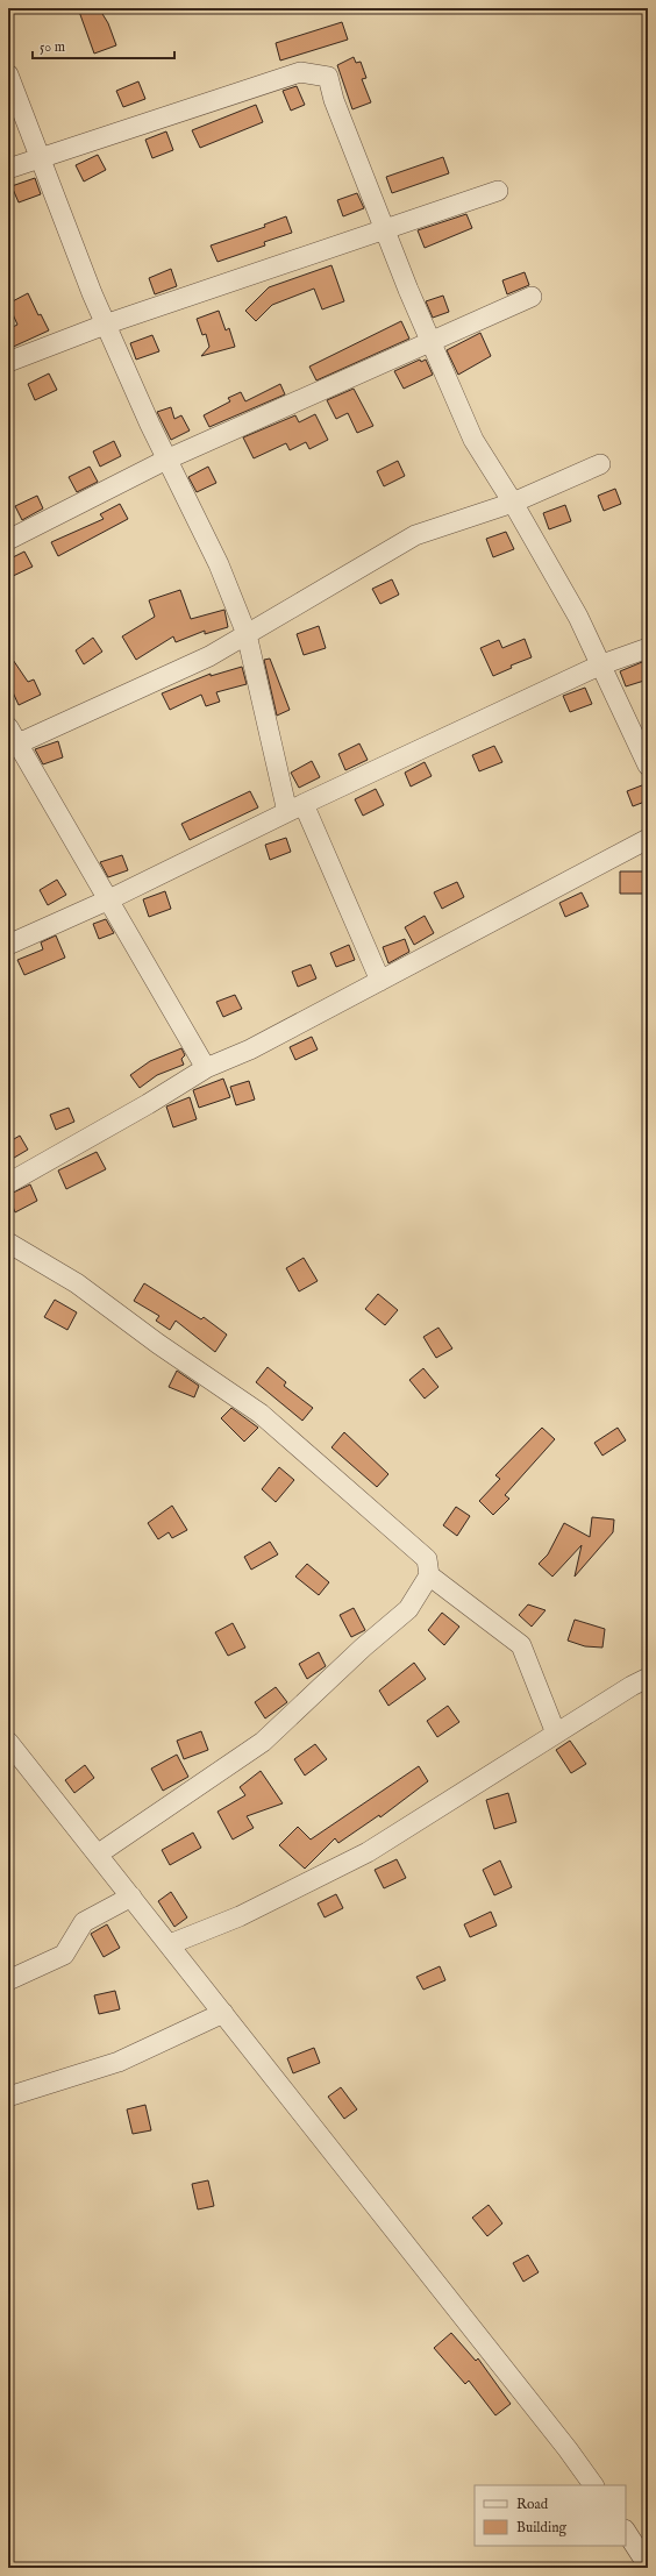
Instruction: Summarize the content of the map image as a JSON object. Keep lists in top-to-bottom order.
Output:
{
  "legend": ["Road", "Building"],
  "scale_bar": "50 m"
}
